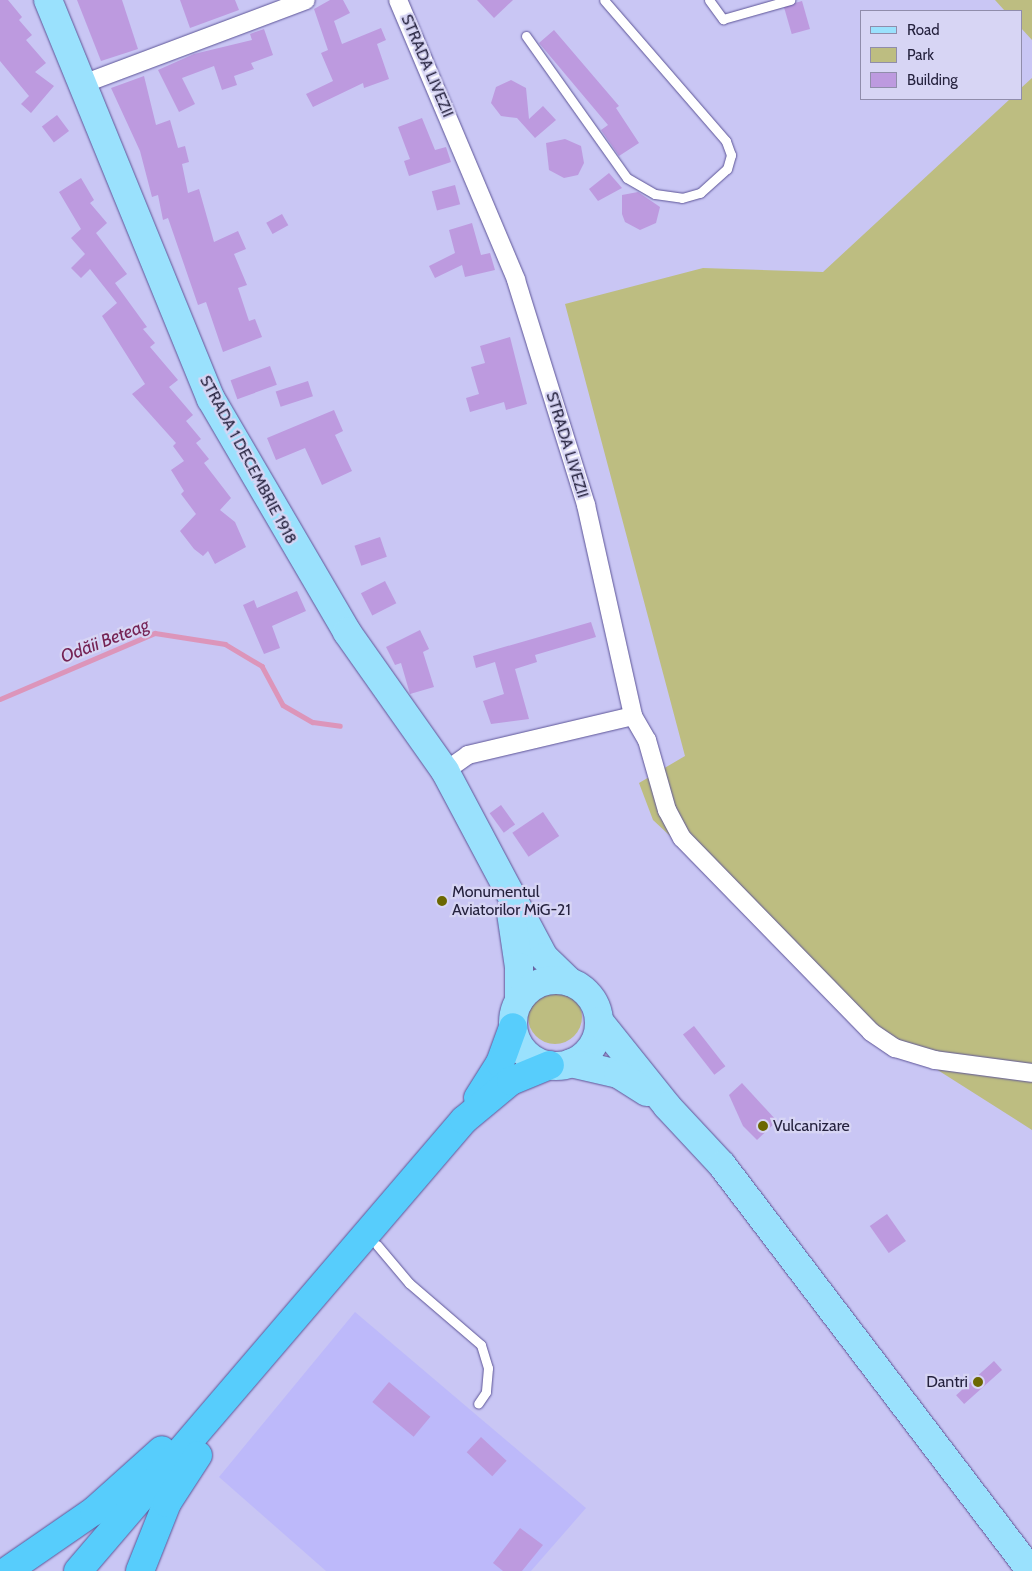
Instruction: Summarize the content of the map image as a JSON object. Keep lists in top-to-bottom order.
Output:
{
  "streets": {
    "main road": ["STRADA 1 DECEMBRIE 1918"],
    "street": ["STRADA LIVEZII"]
  },
  "water": ["Odăii Beteag"],
  "places": ["Monumentul Aviatorilor MiG-21", "Vulcanizare", "Dantri"],
  "legend": ["Road", "Park", "Building"]
}
